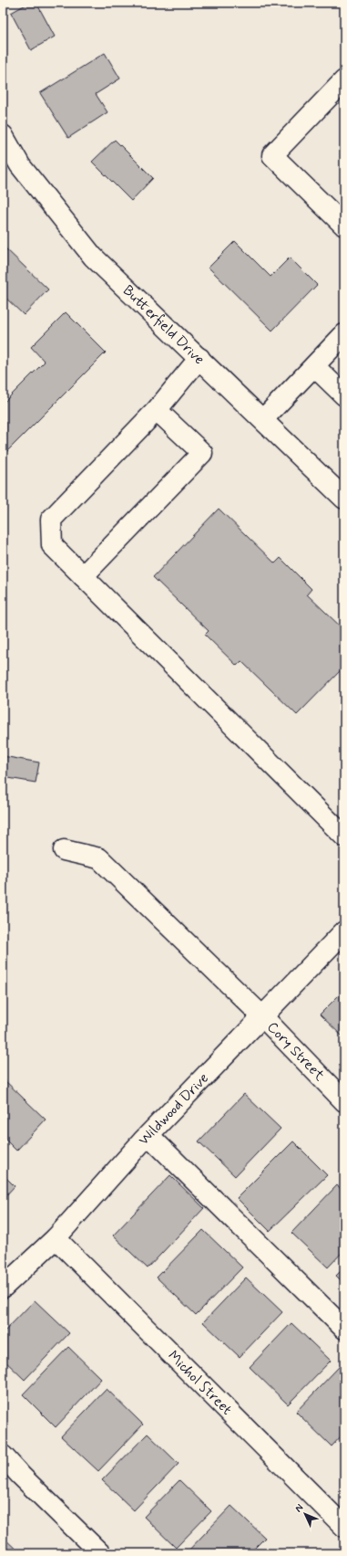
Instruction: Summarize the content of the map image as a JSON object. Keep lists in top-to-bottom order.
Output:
{
  "streets": {
    "street": [
      "Butterfield Drive",
      "Cory Street",
      "Wildwood Drive",
      "Michol Street"
    ]
  },
  "crossings": [
    ["Cory Street", "Wildwood Drive"],
    ["Wildwood Drive", "Michol Street"]
  ],
  "north": "top left"
}
